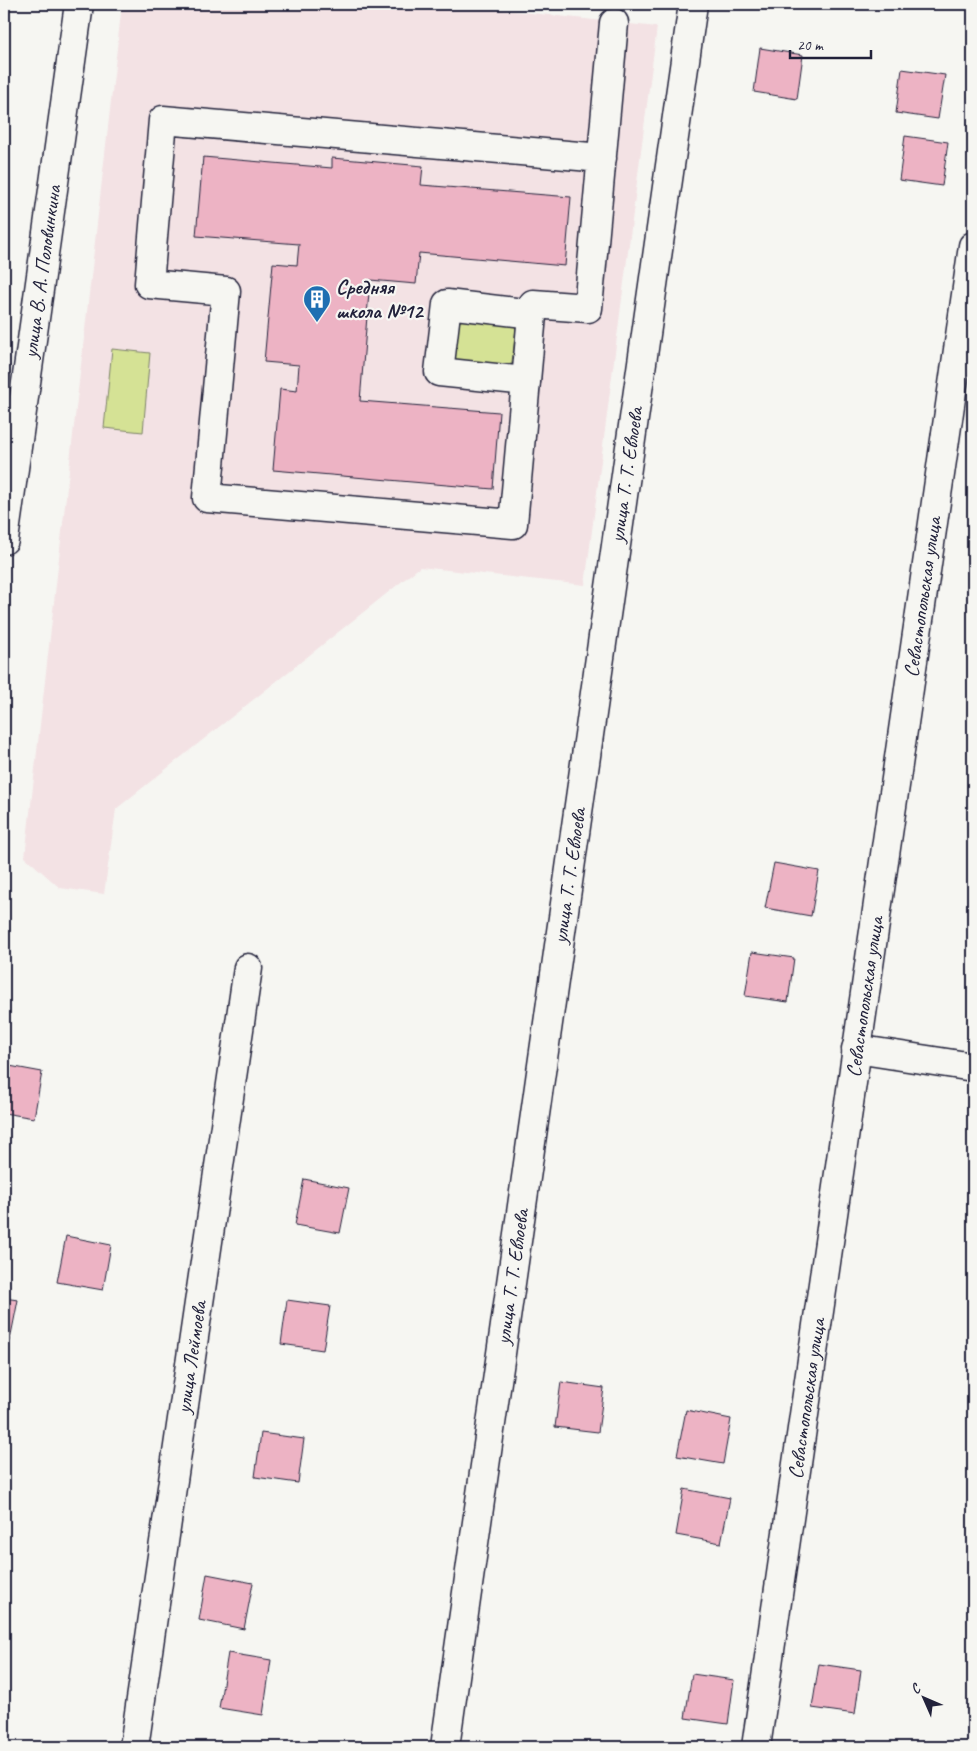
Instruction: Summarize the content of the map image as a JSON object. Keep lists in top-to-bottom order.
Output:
{
  "streets": {
    "street": [
      "улица В. А. Половинкина",
      "улица Т. Т. Евлоева",
      "Севастопольская улица",
      "улица Леймоева"
    ]
  },
  "places": {
    "building": ["Средняя школа №12"]
  },
  "scale_bar": "20 m",
  "north": "top left"
}
